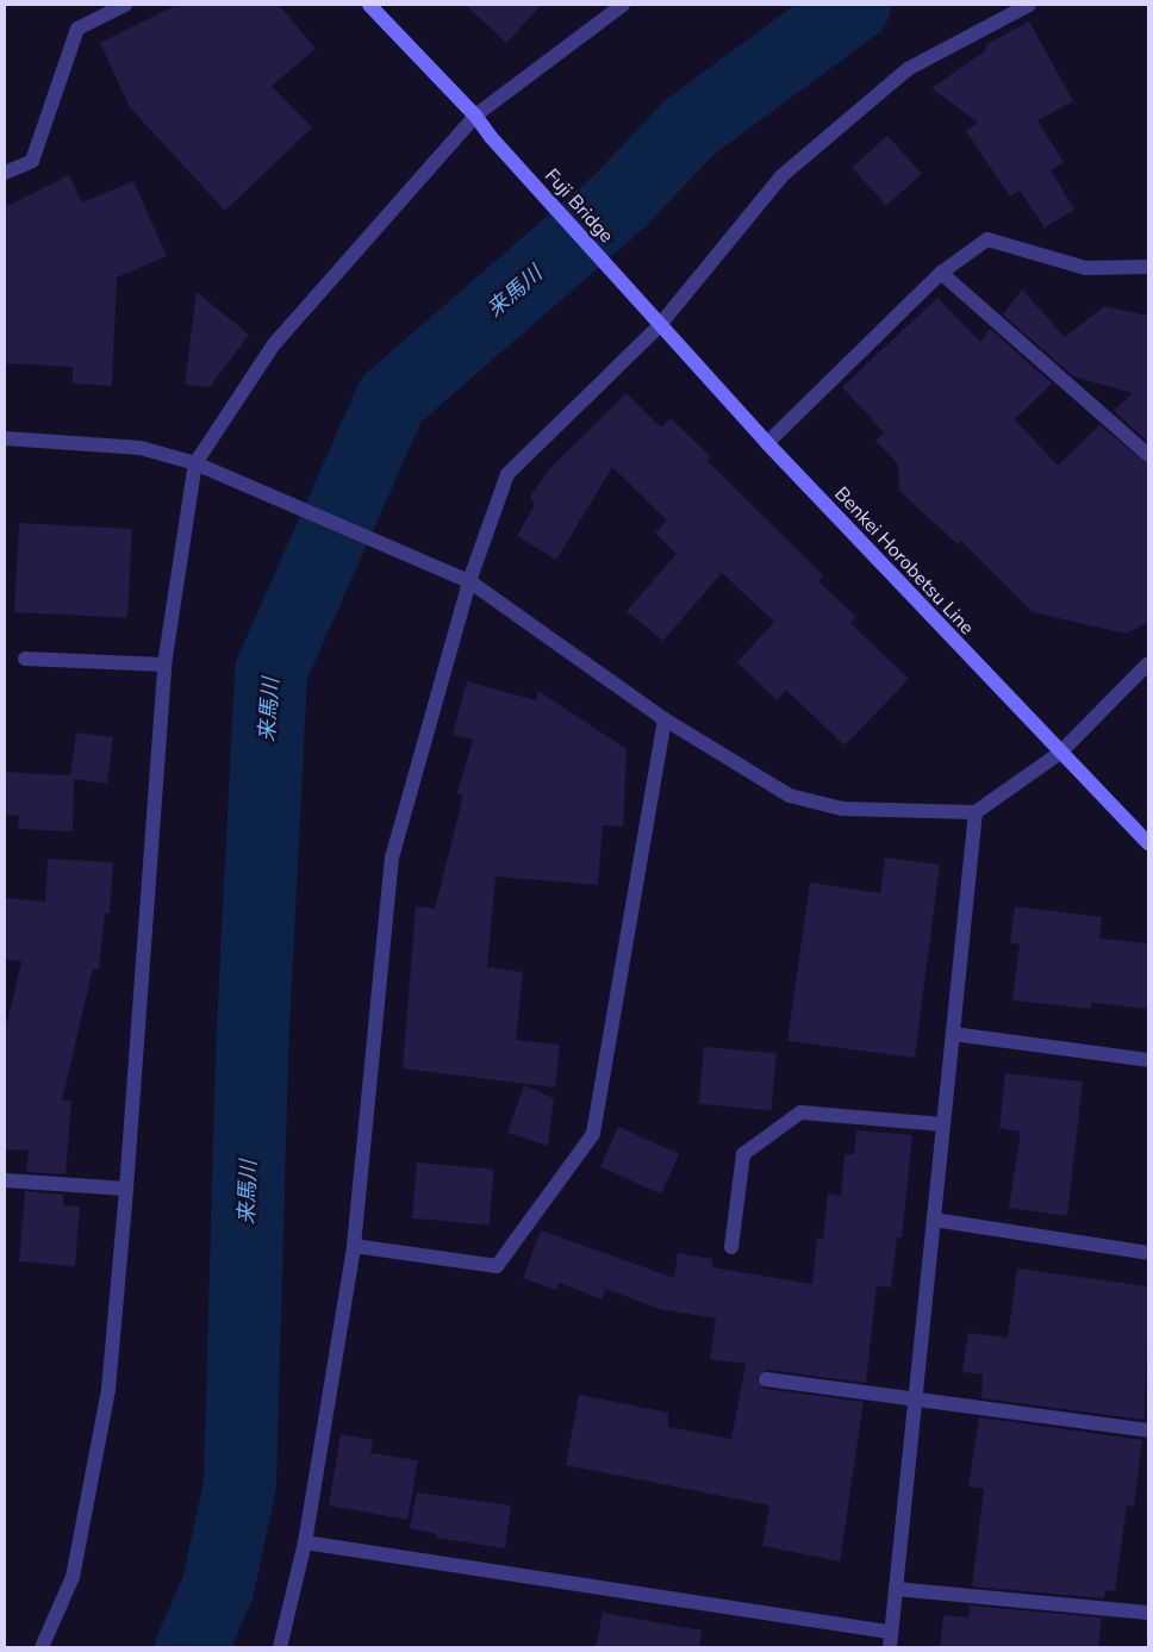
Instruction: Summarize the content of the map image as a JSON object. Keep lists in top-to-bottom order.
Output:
{
  "streets": {
    "main road": ["Fuji Bridge", "Benkei Horobetsu Line"]
  },
  "crossings": [
    ["Fuji Bridge", "Benkei Horobetsu Line"]
  ],
  "water": ["来馬川"]
}
